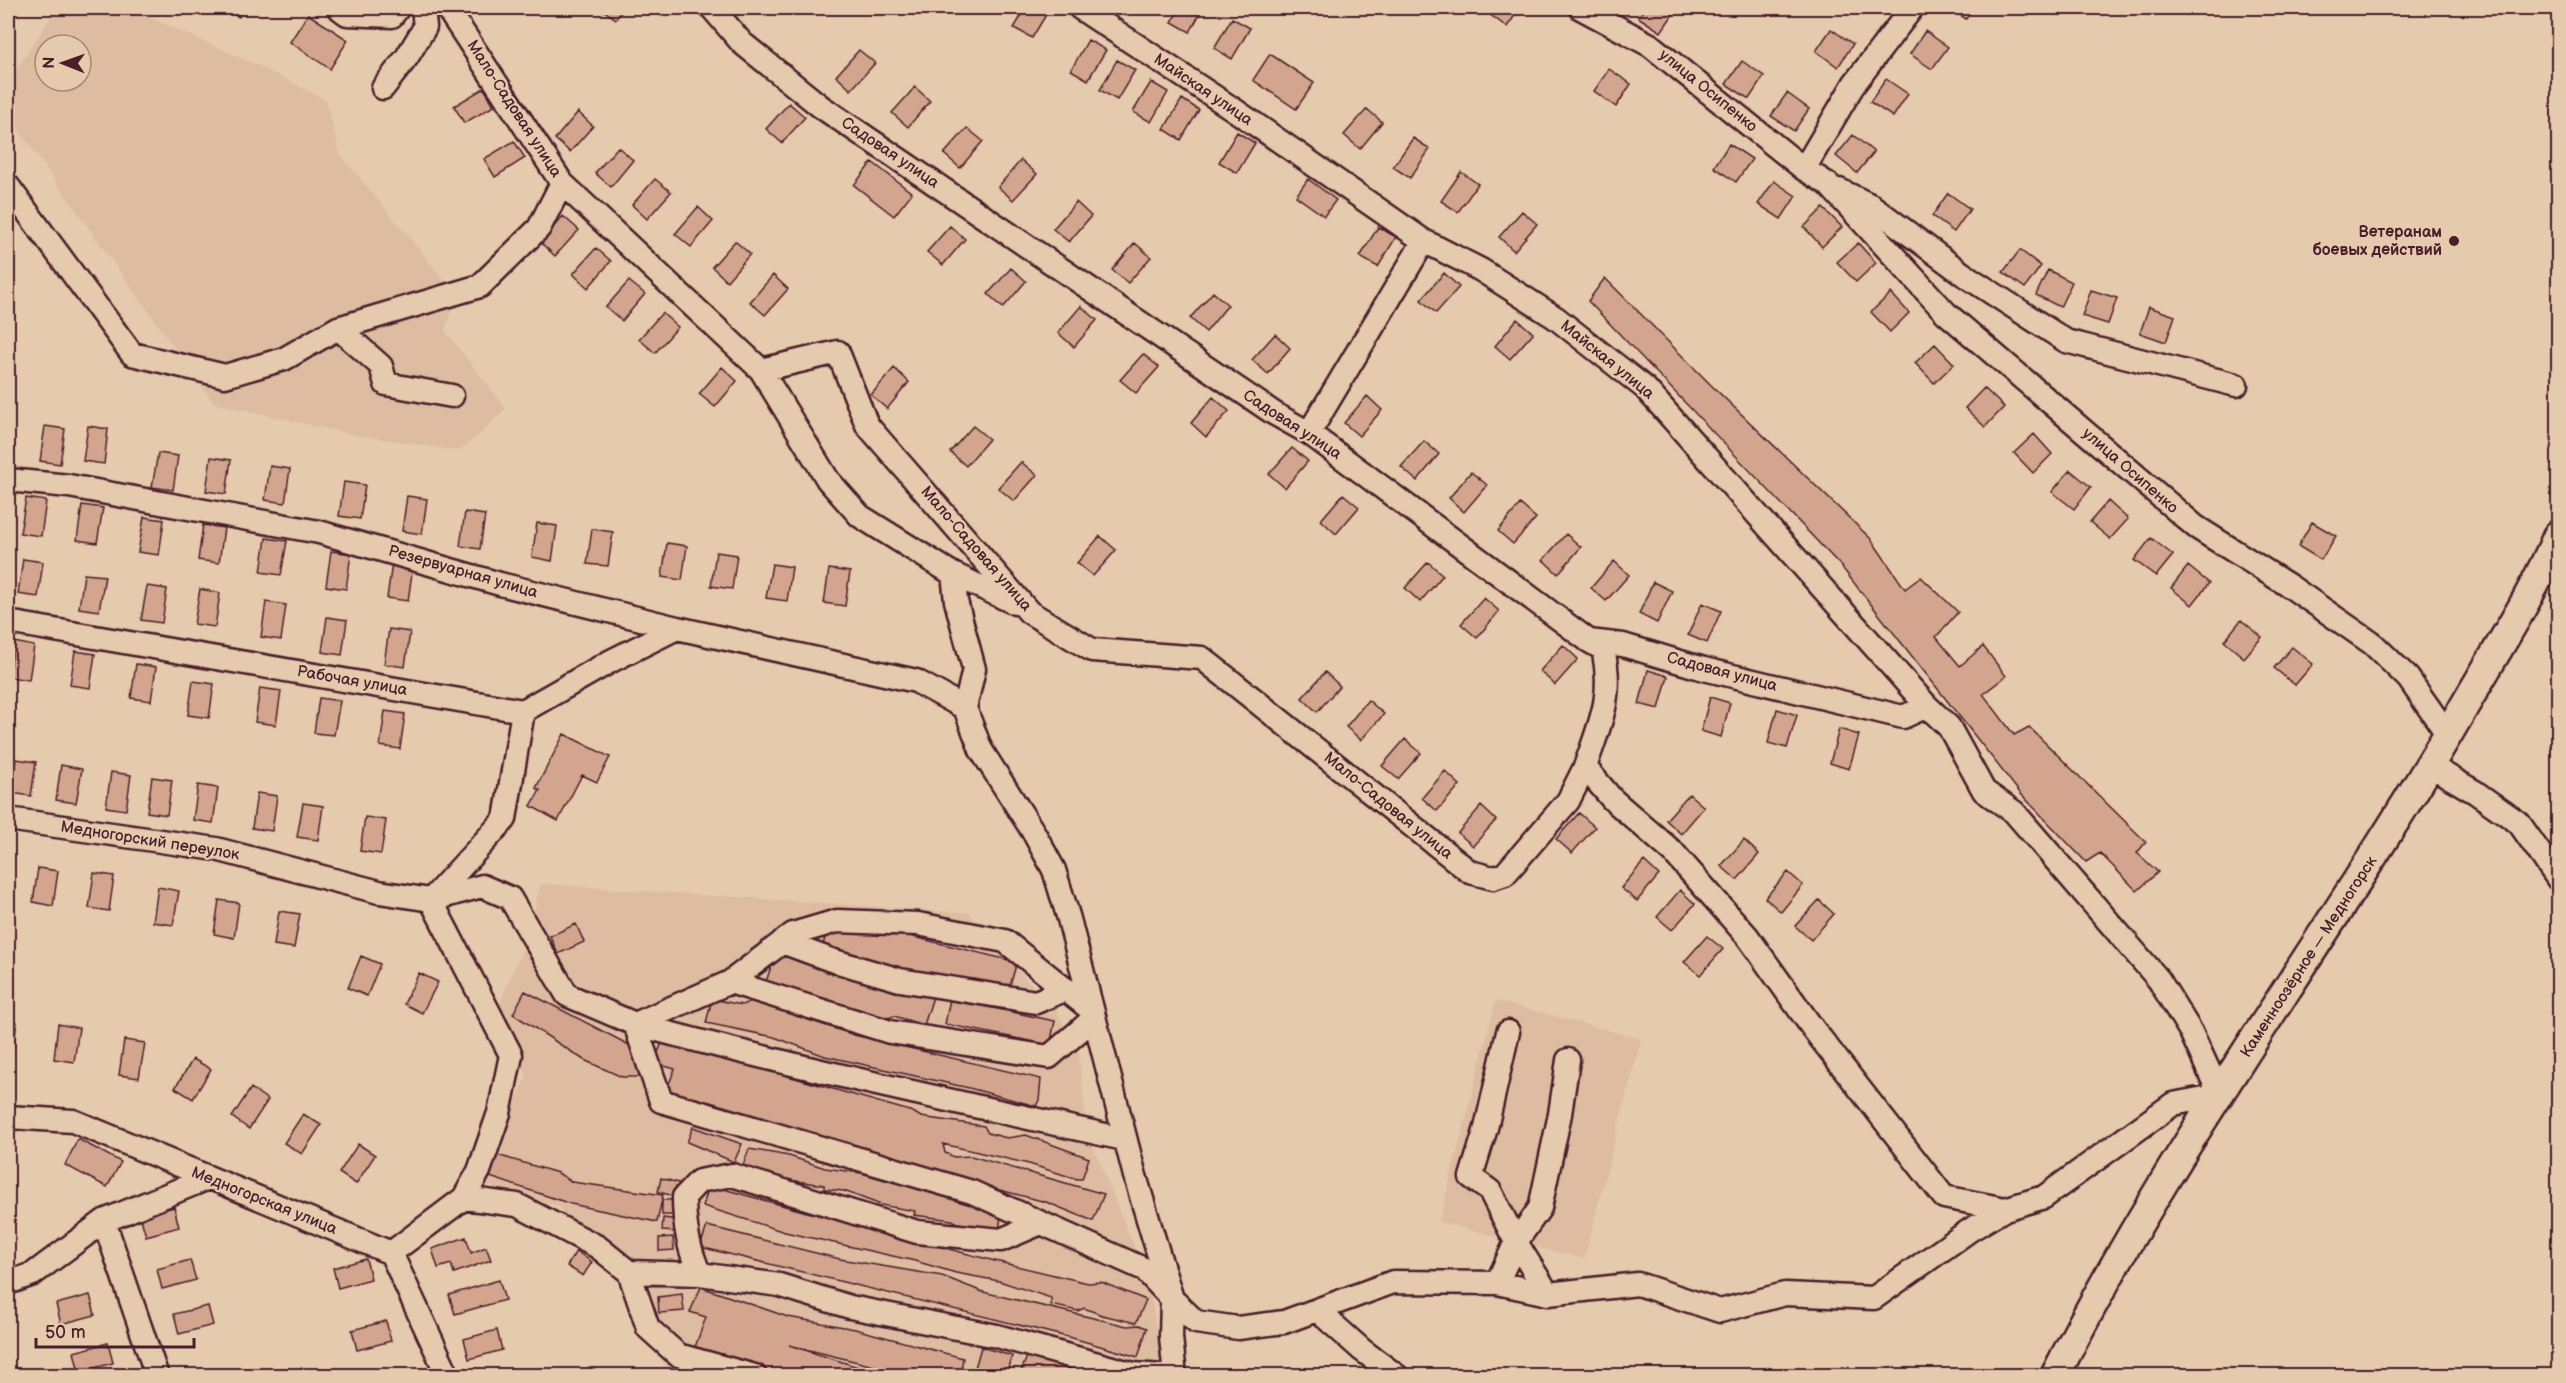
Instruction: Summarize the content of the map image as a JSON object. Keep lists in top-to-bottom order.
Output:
{
  "streets": {
    "main road": ["Каменноозёрное — Медногорск"],
    "street": [
      "Майская улица",
      "улица Осипенко",
      "Мало-Садовая улица",
      "Садовая улица",
      "Резервуарная улица",
      "Рабочая улица",
      "Медногорский переулок",
      "Медногорская улица"
    ]
  },
  "crossings": [
    ["Майская улица", "Садовая улица"],
    ["Майская улица", "Каменноозёрное — Медногорск"],
    ["улица Осипенко", "Каменноозёрное — Медногорск"],
    ["Мало-Садовая улица", "Садовая улица"]
  ],
  "places": ["Ветеранам боевых действий"],
  "scale_bar": "50 m",
  "north": "left"
}
